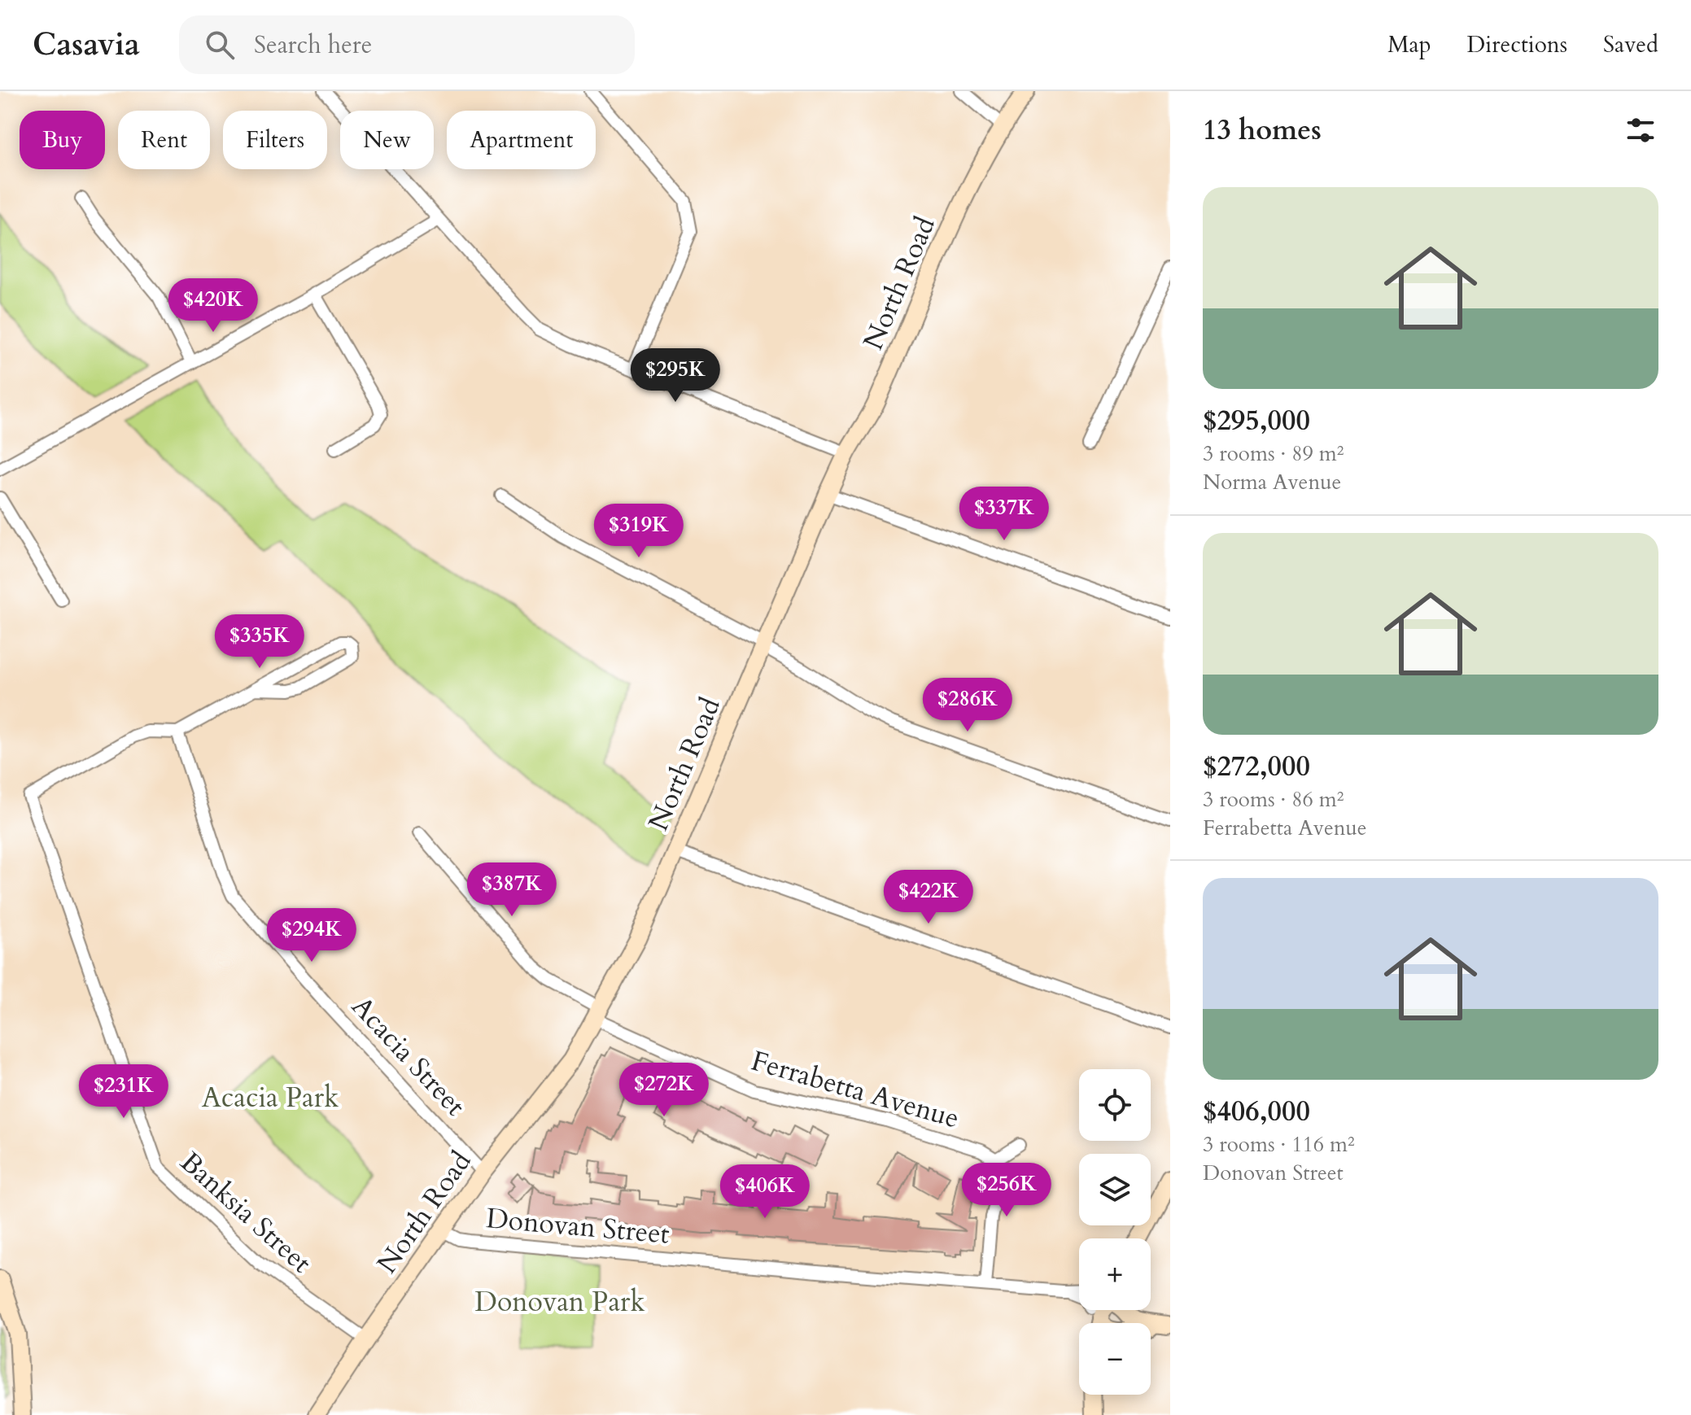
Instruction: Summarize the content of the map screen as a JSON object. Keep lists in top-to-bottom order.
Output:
{
  "streets": {
    "street": [
      "North Road",
      "Acacia Street",
      "Ferrabetta Avenue",
      "Banksia Street",
      "Donovan Street"
    ]
  },
  "crossings": [
    ["North Road", "Acacia Street"],
    ["North Road", "Ferrabetta Avenue"],
    ["North Road", "Banksia Street"],
    ["North Road", "Donovan Street"],
    ["Acacia Street", "Banksia Street"]
  ],
  "parks": ["Acacia Park", "Donovan Park"],
  "page": {
    "header": "Casavia",
    "search": "Search here",
    "nav": ["Map", "Directions", "Saved"],
    "heading": "13 homes",
    "chip": [
      "Buy",
      "Rent",
      "Filters",
      "New",
      "Apartment"
    ],
    "list": [
      {
        "name": "$295,000",
        "note": "3 rooms · 89 m² · Norma Avenue"
      },
      {
        "name": "$272,000",
        "note": "3 rooms · 86 m² · Ferrabetta Avenue"
      },
      {
        "name": "$406,000",
        "note": "3 rooms · 116 m² · Donovan Street"
      }
    ],
    "price": [
      "$420K",
      "$295K",
      "$337K",
      "$319K",
      "$335K",
      "$286K",
      "$387K",
      "$422K",
      "$294K",
      "$272K",
      "$231K",
      "$256K",
      "$406K"
    ],
    "map_buttons": ["+", "−"]
  }
}
